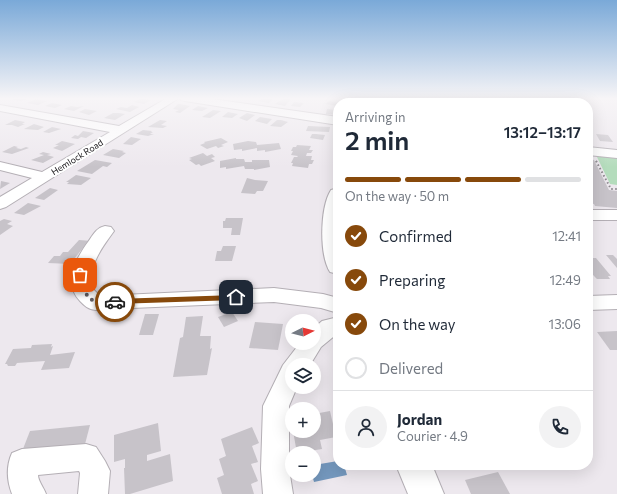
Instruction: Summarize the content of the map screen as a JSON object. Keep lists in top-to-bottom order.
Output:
{
  "streets": {
    "street": ["Hemlock Road"]
  },
  "north": "right",
  "page": {
    "heading": ["2 min", "Arriving in", "13:12–13:17"],
    "panel": ["Jordan", "Courier · 4.9"],
    "bar": "On the way · 50 m",
    "list": [
      ["Confirmed", "12:41"],
      ["Preparing", "12:49"],
      ["On the way", "13:06"],
      "Delivered"
    ],
    "map_buttons": ["+", "−"]
  }
}
